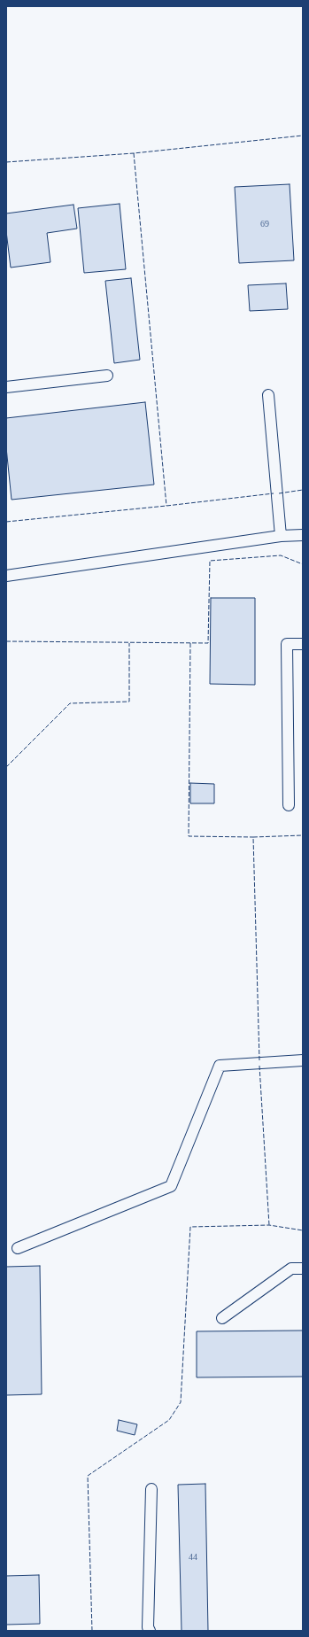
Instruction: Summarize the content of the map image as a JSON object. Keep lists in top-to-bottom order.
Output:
{
  "house_numbers": ["69", "44"]
}
